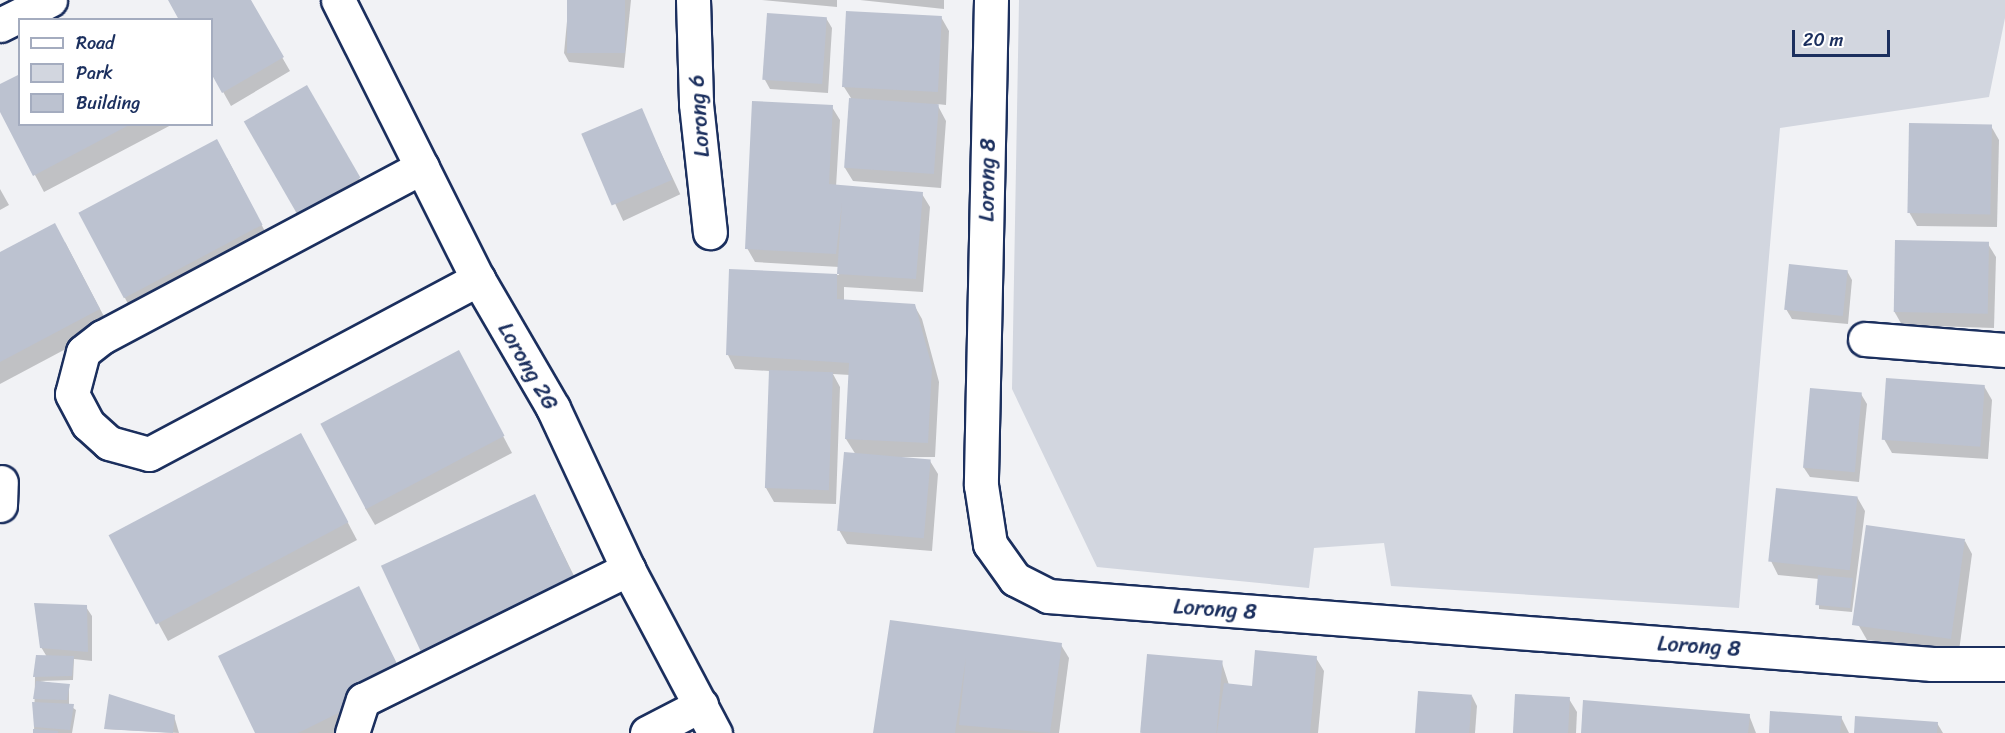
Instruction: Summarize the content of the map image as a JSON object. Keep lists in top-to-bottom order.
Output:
{
  "streets": {
    "street": ["Lorong 6", "Lorong 8", "Lorong 2G"]
  },
  "legend": ["Road", "Park", "Building"],
  "scale_bar": "20 m"
}
